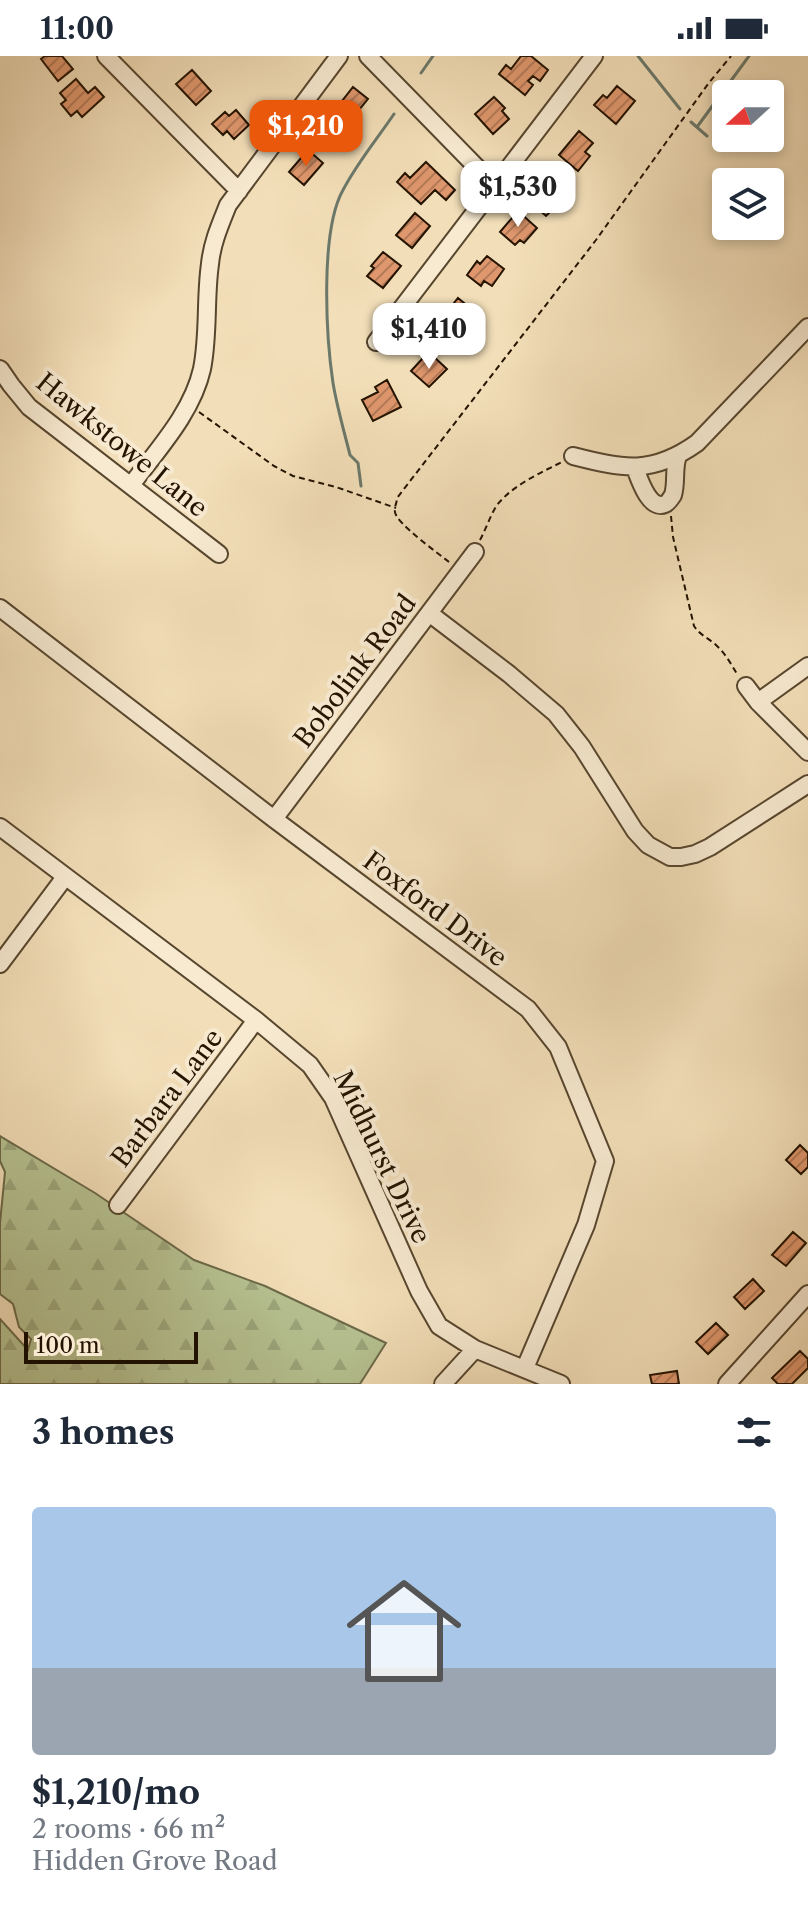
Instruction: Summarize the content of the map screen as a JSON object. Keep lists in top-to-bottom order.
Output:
{
  "streets": {
    "street": [
      "Hawkstowe Lane",
      "Bobolink Road",
      "Foxford Drive",
      "Barbara Lane",
      "Midhurst Drive"
    ]
  },
  "crossings": [
    ["Bobolink Road", "Foxford Drive"],
    ["Foxford Drive", "Midhurst Drive"],
    ["Barbara Lane", "Midhurst Drive"]
  ],
  "scale_bar": "100 m",
  "north": "left",
  "page": {
    "status": "11:00",
    "price": ["$1,210", "$1,530", "$1,410"],
    "scale": "100 m",
    "heading": "3 homes",
    "list": [
      {
        "name": "$1,210/mo",
        "note": "2 rooms · 66 m² · Hidden Grove Road"
      }
    ]
  }
}
